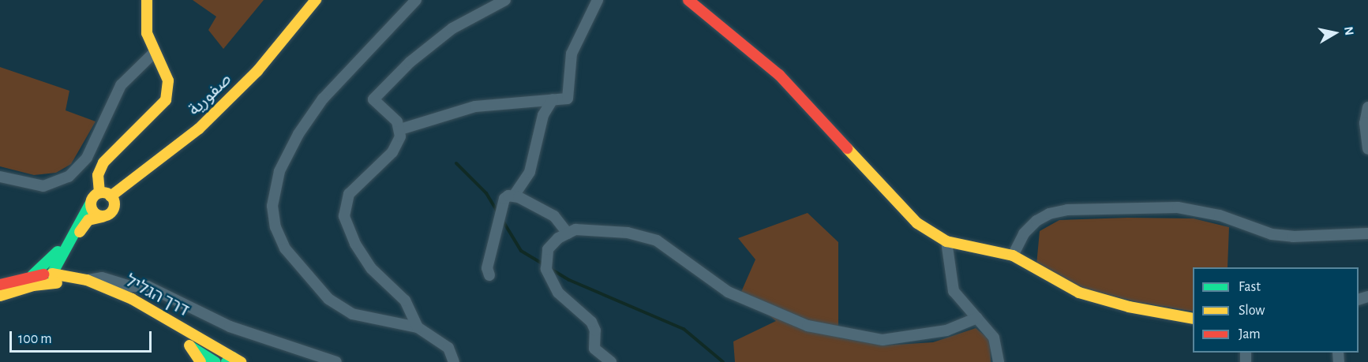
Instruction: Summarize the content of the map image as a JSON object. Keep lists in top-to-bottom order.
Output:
{
  "streets": {
    "main road": ["صفورية", "דרך הגליל"]
  },
  "legend": ["Fast", "Slow", "Jam"],
  "scale_bar": "100 m",
  "north": "right"
}
